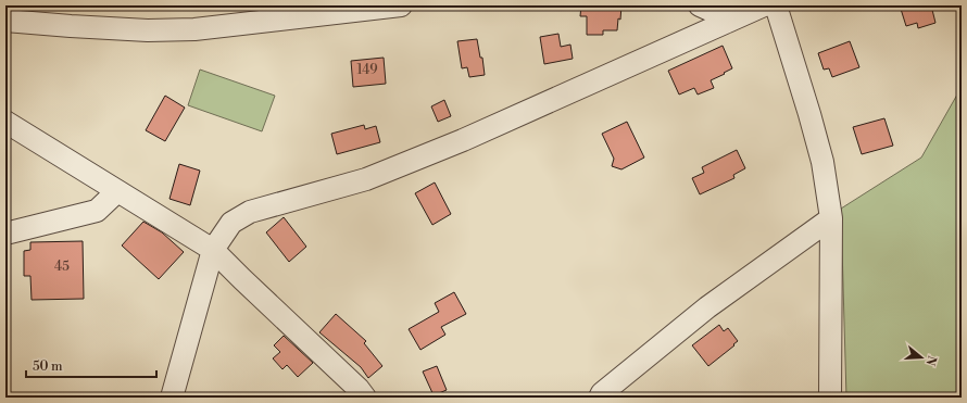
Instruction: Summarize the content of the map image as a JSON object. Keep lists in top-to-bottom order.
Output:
{
  "house_numbers": ["149", "45"],
  "scale_bar": "50 m",
  "north": "right"
}
